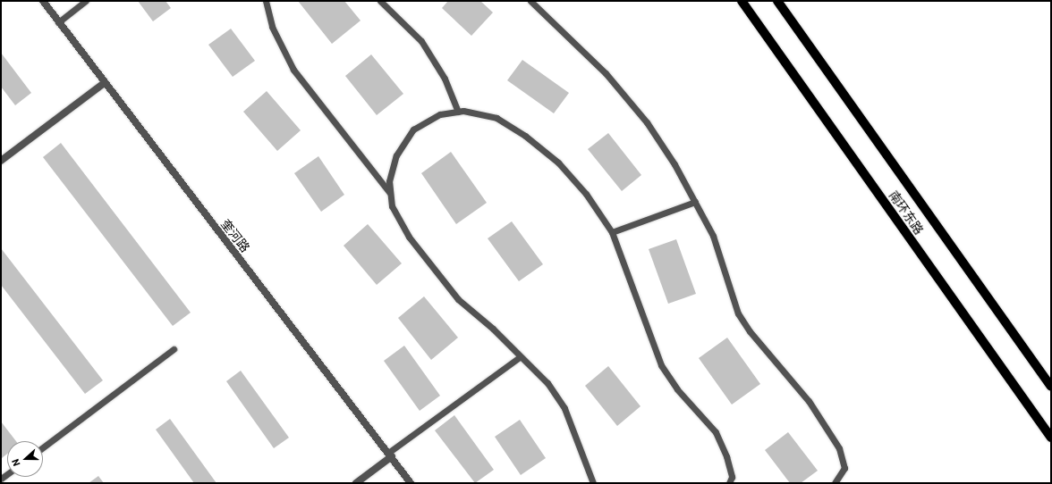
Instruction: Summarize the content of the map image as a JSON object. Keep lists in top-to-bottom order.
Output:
{
  "streets": {
    "main road": ["南环东路"],
    "street": ["奎河路"]
  },
  "north": "left"
}
